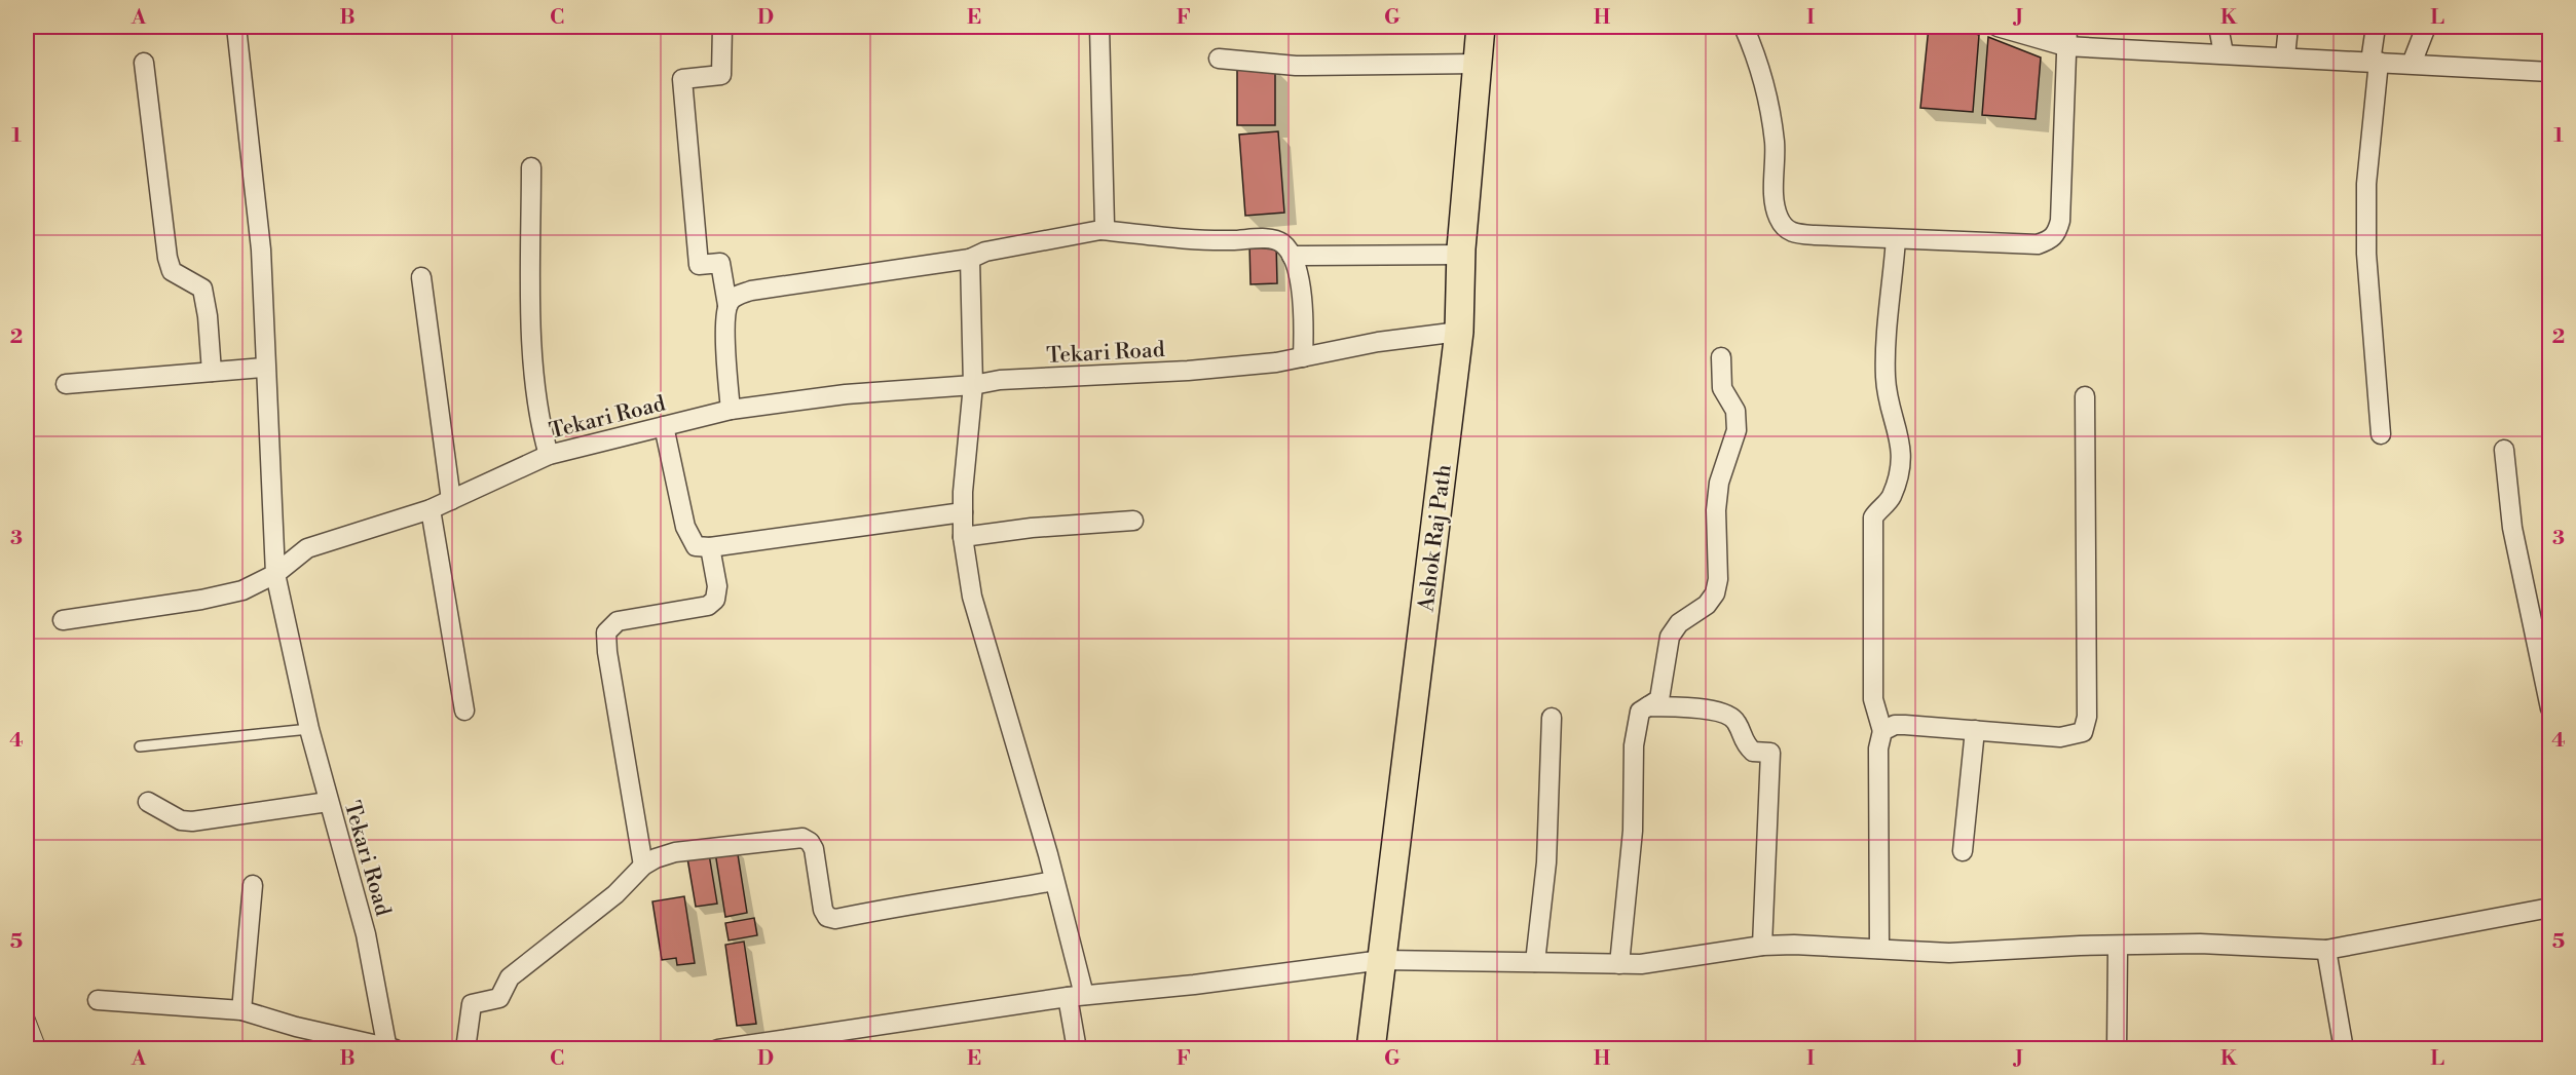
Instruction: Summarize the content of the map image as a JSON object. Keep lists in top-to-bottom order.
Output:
{
  "streets": {
    "main road": ["Ashok Raj Path"],
    "street": ["Tekari Road"]
  },
  "crossings": [
    ["Tekari Road", "Ashok Raj Path"]
  ],
  "grid": {
    "columns": [
      "A",
      "B",
      "C",
      "D",
      "E",
      "F",
      "G",
      "H",
      "I",
      "J",
      "K",
      "L"
    ],
    "rows": [
      "1",
      "2",
      "3",
      "4",
      "5"
    ]
  }
}
